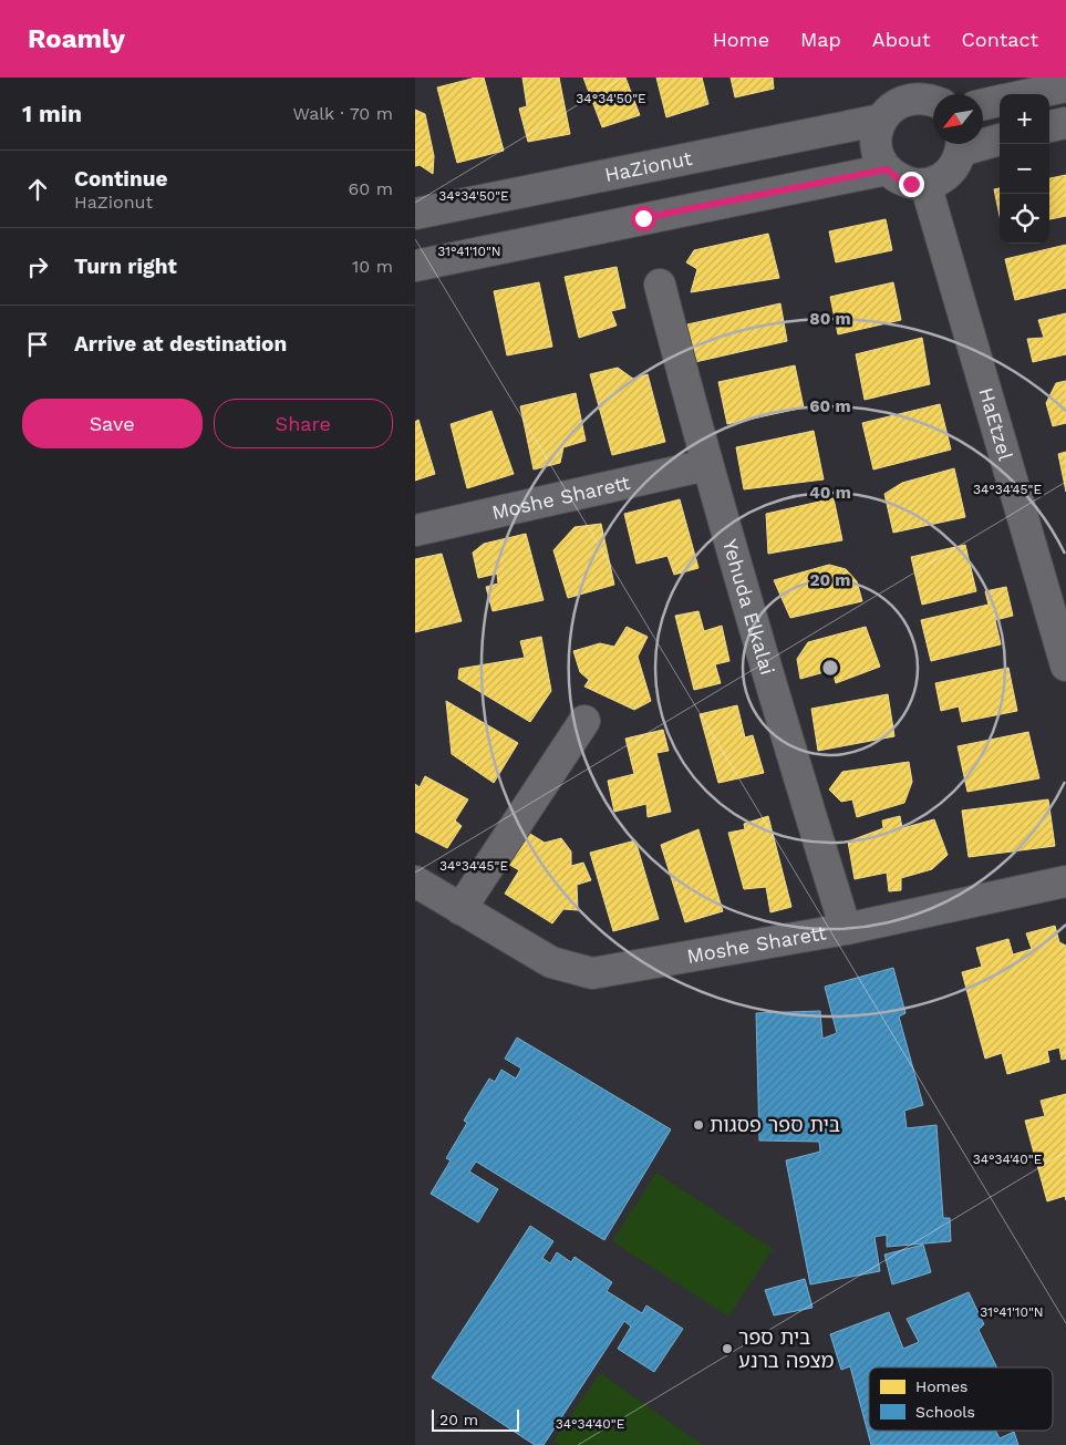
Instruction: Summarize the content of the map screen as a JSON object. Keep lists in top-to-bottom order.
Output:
{
  "streets": {
    "street": [
      "HaZionut",
      "HaEtzel",
      "Moshe Sharett",
      "Yehuda Elkalai"
    ]
  },
  "crossings": [
    ["Moshe Sharett", "Yehuda Elkalai"]
  ],
  "places": ["בית ספר פסגות", "בית ספר מצפה ברנע"],
  "legend": ["Homes", "Schools"],
  "scale_bar": "20 m",
  "north": "bottom left",
  "page": {
    "header": "Roamly",
    "nav": [
      "Home",
      "Map",
      "About",
      "Contact"
    ],
    "heading": ["1 min", "Walk · 70 m"],
    "map_buttons": ["+", "−"],
    "list": [
      ["Continue", "HaZionut", "60 m"],
      ["Turn right", "10 m"],
      "Arrive at destination"
    ],
    "buttons": ["Save", "Share"],
    "scale": "20 m"
  },
  "coordinates": [
    "34°34'50\"E",
    "31°41'10\"N",
    "34°34'45\"E",
    "34°34'40\"E"
  ],
  "rings": [
    "80 m",
    "60 m",
    "40 m",
    "20 m"
  ]
}
